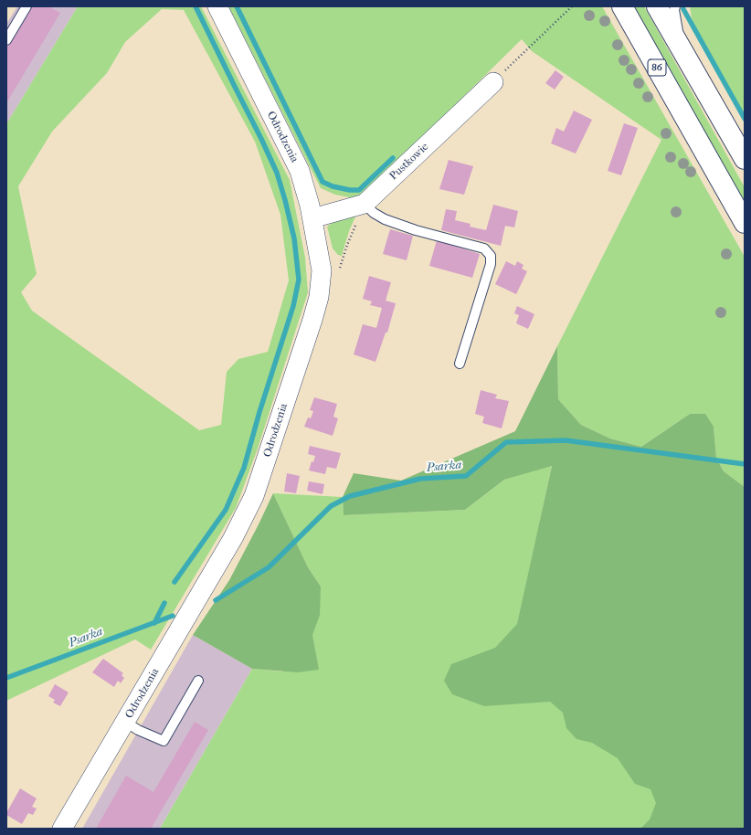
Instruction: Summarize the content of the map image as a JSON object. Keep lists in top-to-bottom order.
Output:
{
  "streets": {
    "main road": ["86"],
    "street": ["Odrodzenia", "Pustkowie"]
  },
  "crossings": [
    ["Odrodzenia", "Pustkowie"]
  ],
  "water": ["Psarka"]
}
